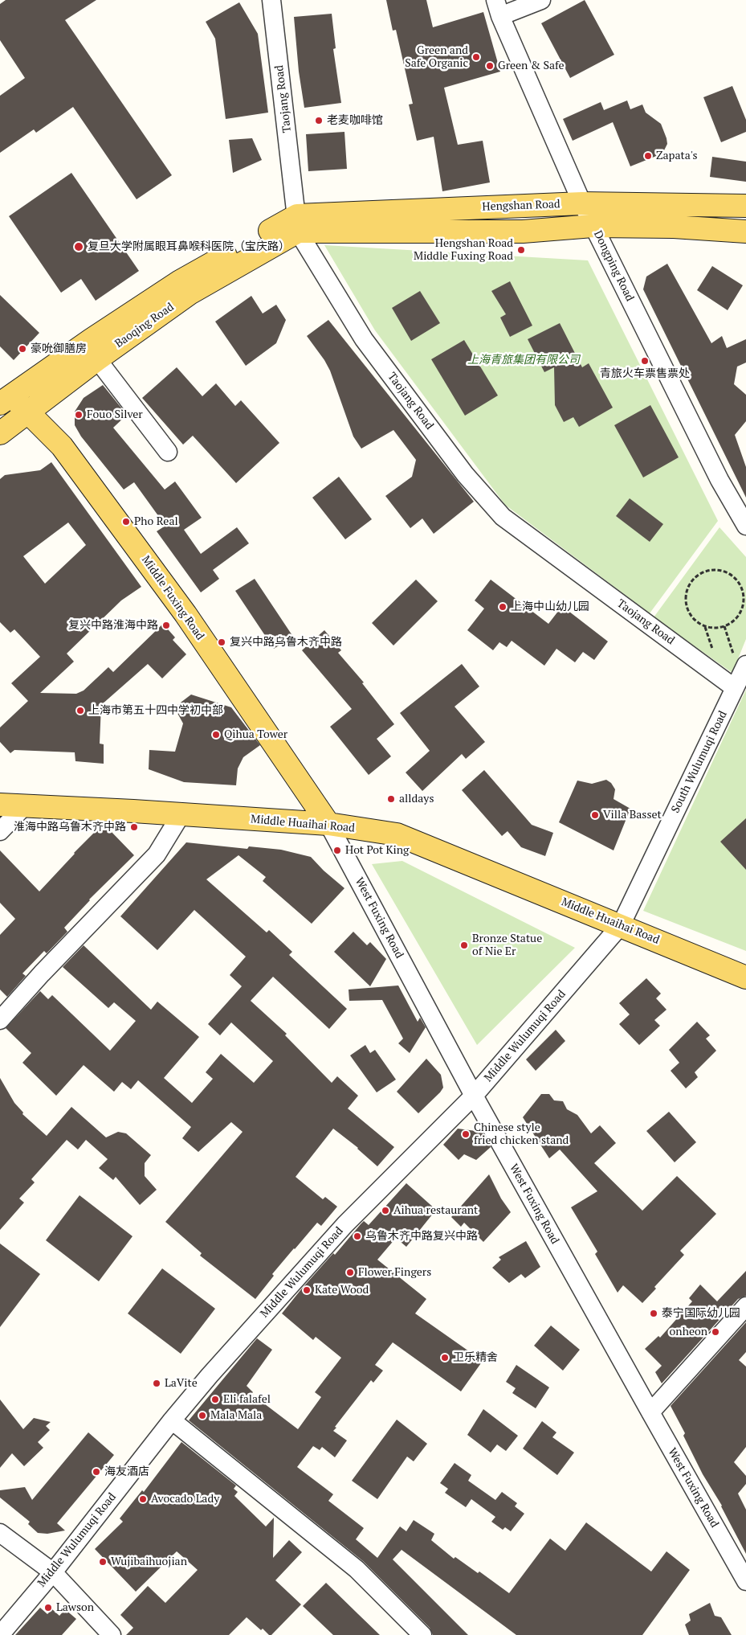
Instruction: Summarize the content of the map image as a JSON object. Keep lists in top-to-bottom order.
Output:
{
  "streets": {
    "main road": [
      "Hengshan Road",
      "Baoqing Road",
      "Middle Fuxing Road",
      "Middle Huaihai Road"
    ],
    "street": [
      "Taojang Road",
      "Dongping Road",
      "South Wulumuqi Road",
      "West Fuxing Road",
      "Middle Wulumuqi Road"
    ]
  },
  "crossings": [
    ["Taojang Road", "Hengshan Road"],
    ["Taojang Road", "Baoqing Road"],
    ["Taojang Road", "South Wulumuqi Road"],
    ["Hengshan Road", "Dongping Road"],
    ["Hengshan Road", "Baoqing Road"],
    ["Baoqing Road", "Middle Fuxing Road"],
    ["Middle Fuxing Road", "Middle Huaihai Road"],
    ["Middle Fuxing Road", "West Fuxing Road"],
    ["South Wulumuqi Road", "Middle Huaihai Road"],
    ["South Wulumuqi Road", "Middle Wulumuqi Road"],
    ["Middle Huaihai Road", "West Fuxing Road"],
    ["Middle Huaihai Road", "Middle Wulumuqi Road"],
    ["West Fuxing Road", "Middle Wulumuqi Road"]
  ],
  "parks": ["上海青旅集团有限公司"],
  "places": [
    "Green and Safe Organic",
    "Green & Safe",
    "老麦咖啡馆",
    "Zapata's",
    "复旦大学附属眼耳鼻喉科医院（宝庆路）",
    "Hengshan Road Middle Fuxing Road",
    "豪吮御膳房",
    "青旅火车票售票处",
    "Fouo Silver",
    "Pho Real",
    "上海中山幼儿园",
    "复兴中路淮海中路",
    "复兴中路乌鲁木齐中路",
    "上海市第五十四中学初中部",
    "Qihua Tower",
    "alldays",
    "Villa Basset",
    "淮海中路乌鲁木齐中路",
    "Hot Pot King",
    "Bronze Statue of Nie Er",
    "Chinese style fried chicken stand",
    "Aihua restaurant",
    "乌鲁木齐中路复兴中路",
    "Flower Fingers",
    "Kate Wood",
    "泰宁国际幼儿园",
    "onheon",
    "卫乐精舍",
    "LaVite",
    "Eli falafel",
    "Mala Mala",
    "海友酒店",
    "Avocado Lady",
    "Wujibaihuojian",
    "Lawson"
  ]
}
